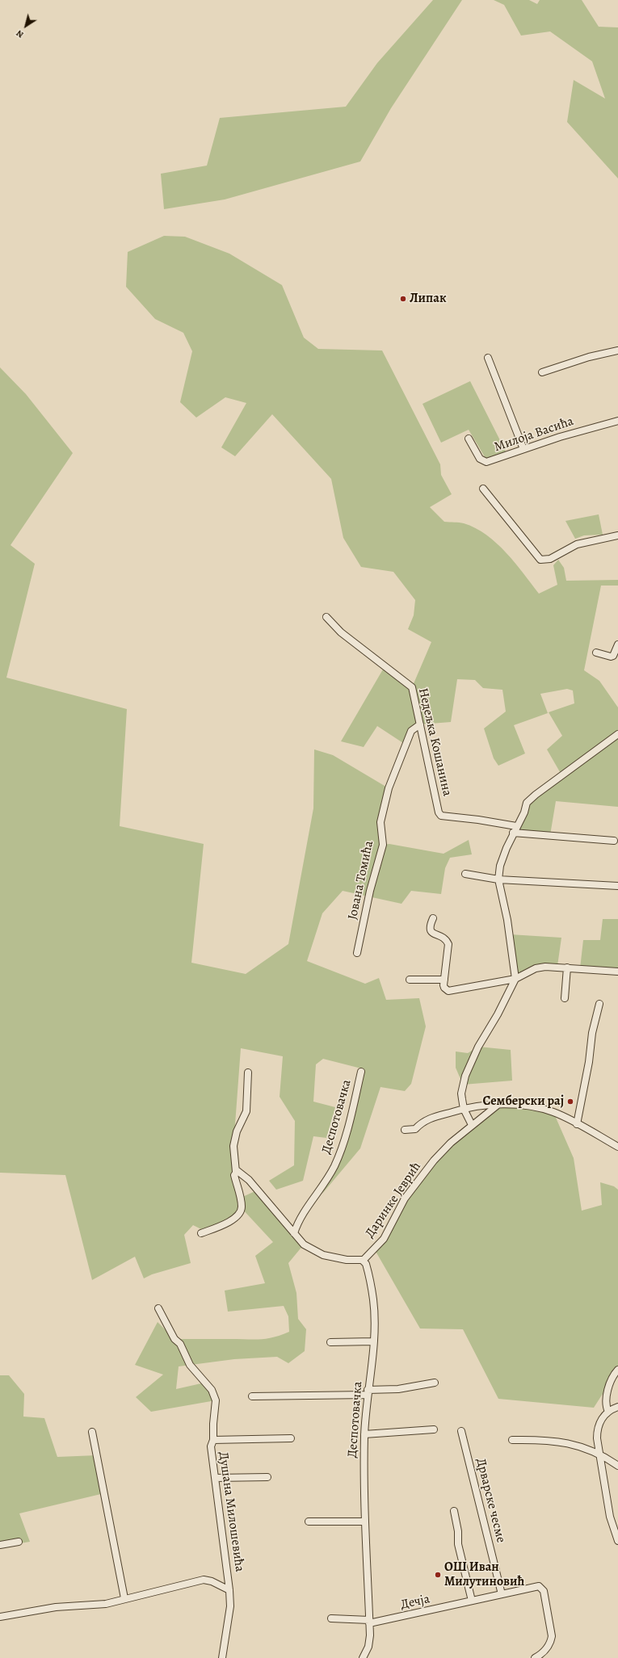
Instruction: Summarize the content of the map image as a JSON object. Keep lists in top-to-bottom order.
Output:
{
  "streets": {
    "street": [
      "Милоја Васића",
      "Недељка Кошанина",
      "Јована Томића",
      "Деспотовачка",
      "Даринке Јеврић",
      "Дрварске чесме",
      "Душана Милошевића",
      "Дечја"
    ]
  },
  "crossings": [
    ["Недељка Кошанина", "Јована Томића"],
    ["Деспотовачка", "Даринке Јеврић"],
    ["Деспотовачка", "Дечја"],
    ["Дрварске чесме", "Дечја"]
  ],
  "places": ["Липак", "Семберски рај", "ОШ Иван Милутиновић"],
  "north": "bottom left"
}
